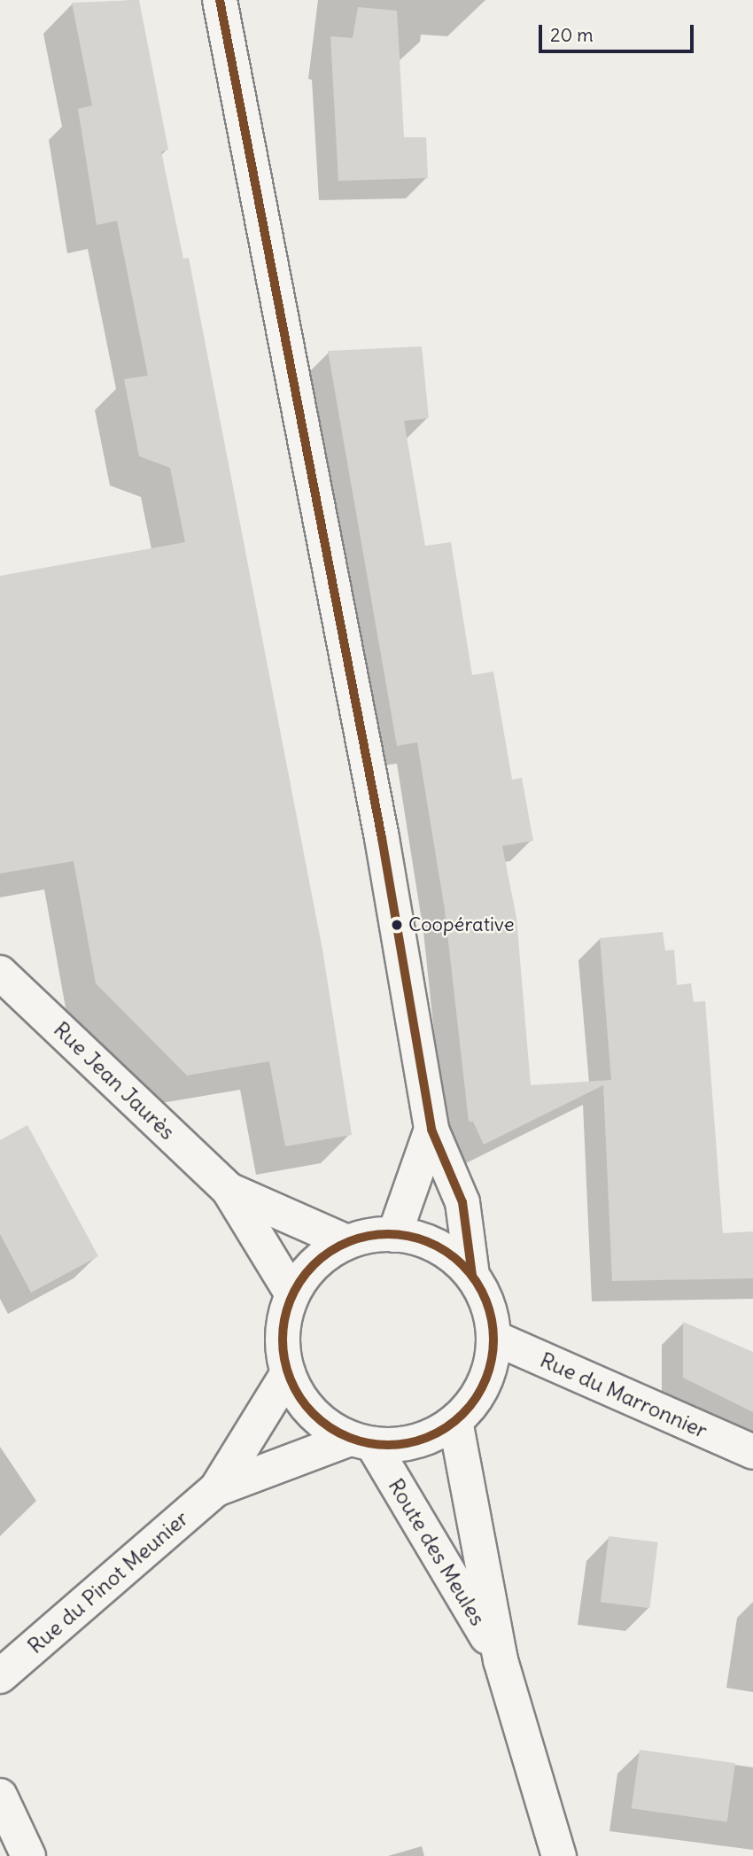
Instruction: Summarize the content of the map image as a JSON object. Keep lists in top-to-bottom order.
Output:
{
  "streets": {
    "street": [
      "Rue Jean Jaurès",
      "Rue du Marronnier",
      "Route des Meules",
      "Rue du Pinot Meunier"
    ]
  },
  "crossings": [
    ["Rue Jean Jaurès", "Rue du Marronnier"],
    ["Rue Jean Jaurès", "Route des Meules"],
    ["Rue Jean Jaurès", "Rue du Pinot Meunier"],
    ["Rue du Marronnier", "Route des Meules"],
    ["Rue du Marronnier", "Rue du Pinot Meunier"],
    ["Route des Meules", "Rue du Pinot Meunier"]
  ],
  "places": ["Coopérative"],
  "scale_bar": "20 m"
}
